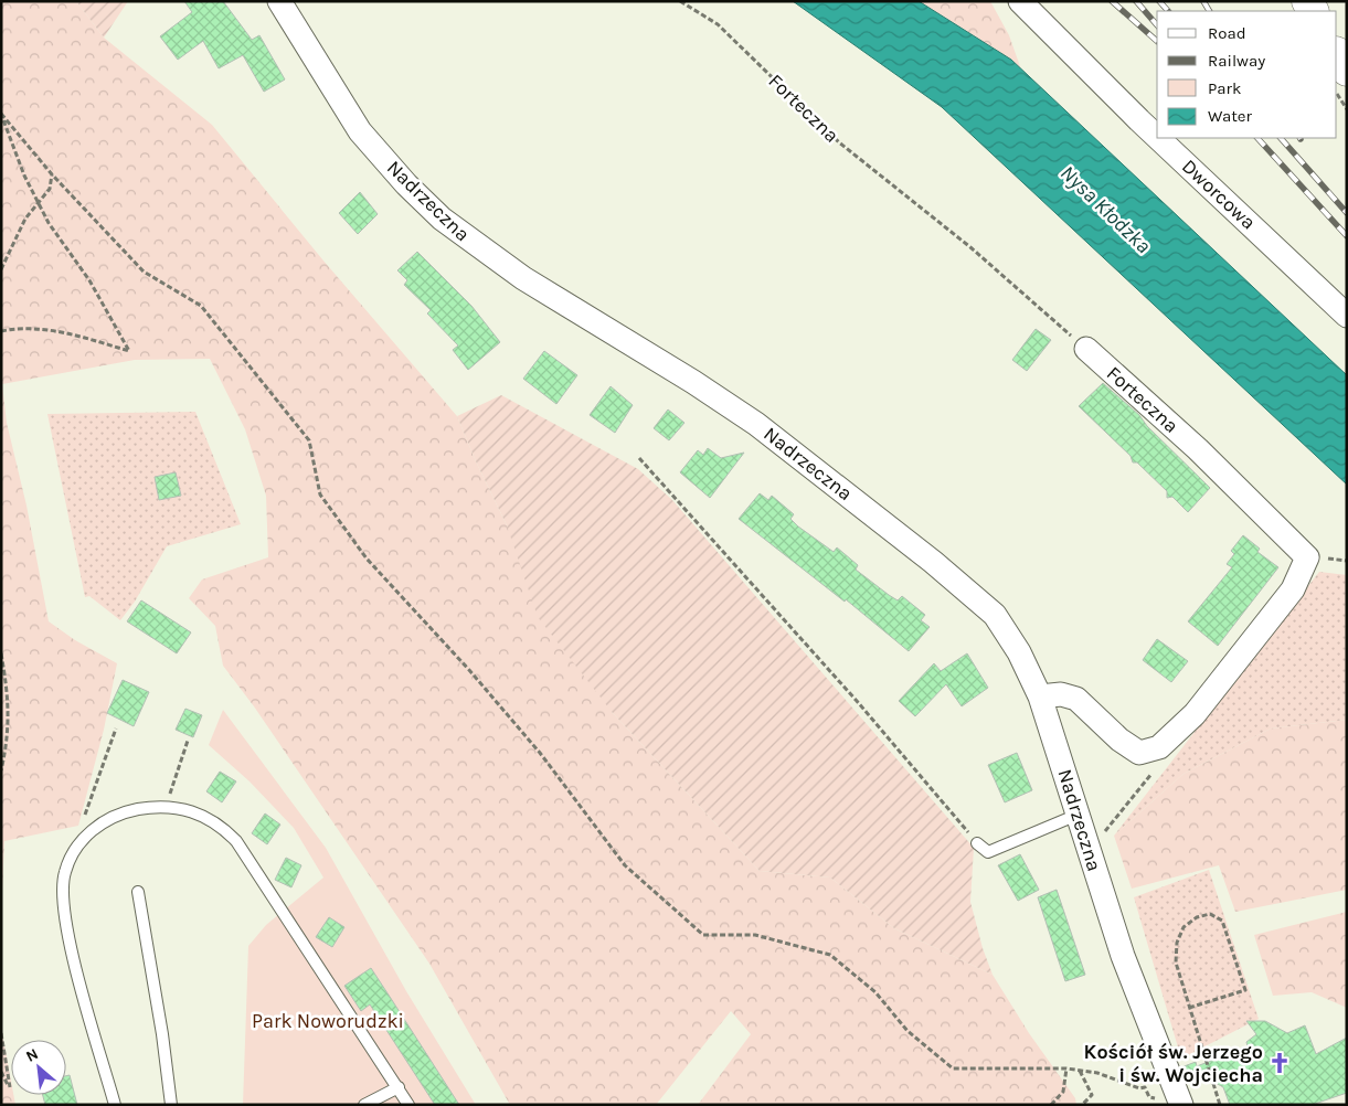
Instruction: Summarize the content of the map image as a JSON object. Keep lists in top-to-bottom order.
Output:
{
  "streets": {
    "street": ["Forteczna", "Dworcowa", "Nadrzeczna"]
  },
  "water": ["Nysa Kłodzka"],
  "parks": ["Park Noworudzki"],
  "places": {
    "church": ["Kościół św. Jerzego i św. Wojciecha"]
  },
  "legend": [
    "Road",
    "Railway",
    "Park",
    "Water"
  ],
  "north": "top left"
}
